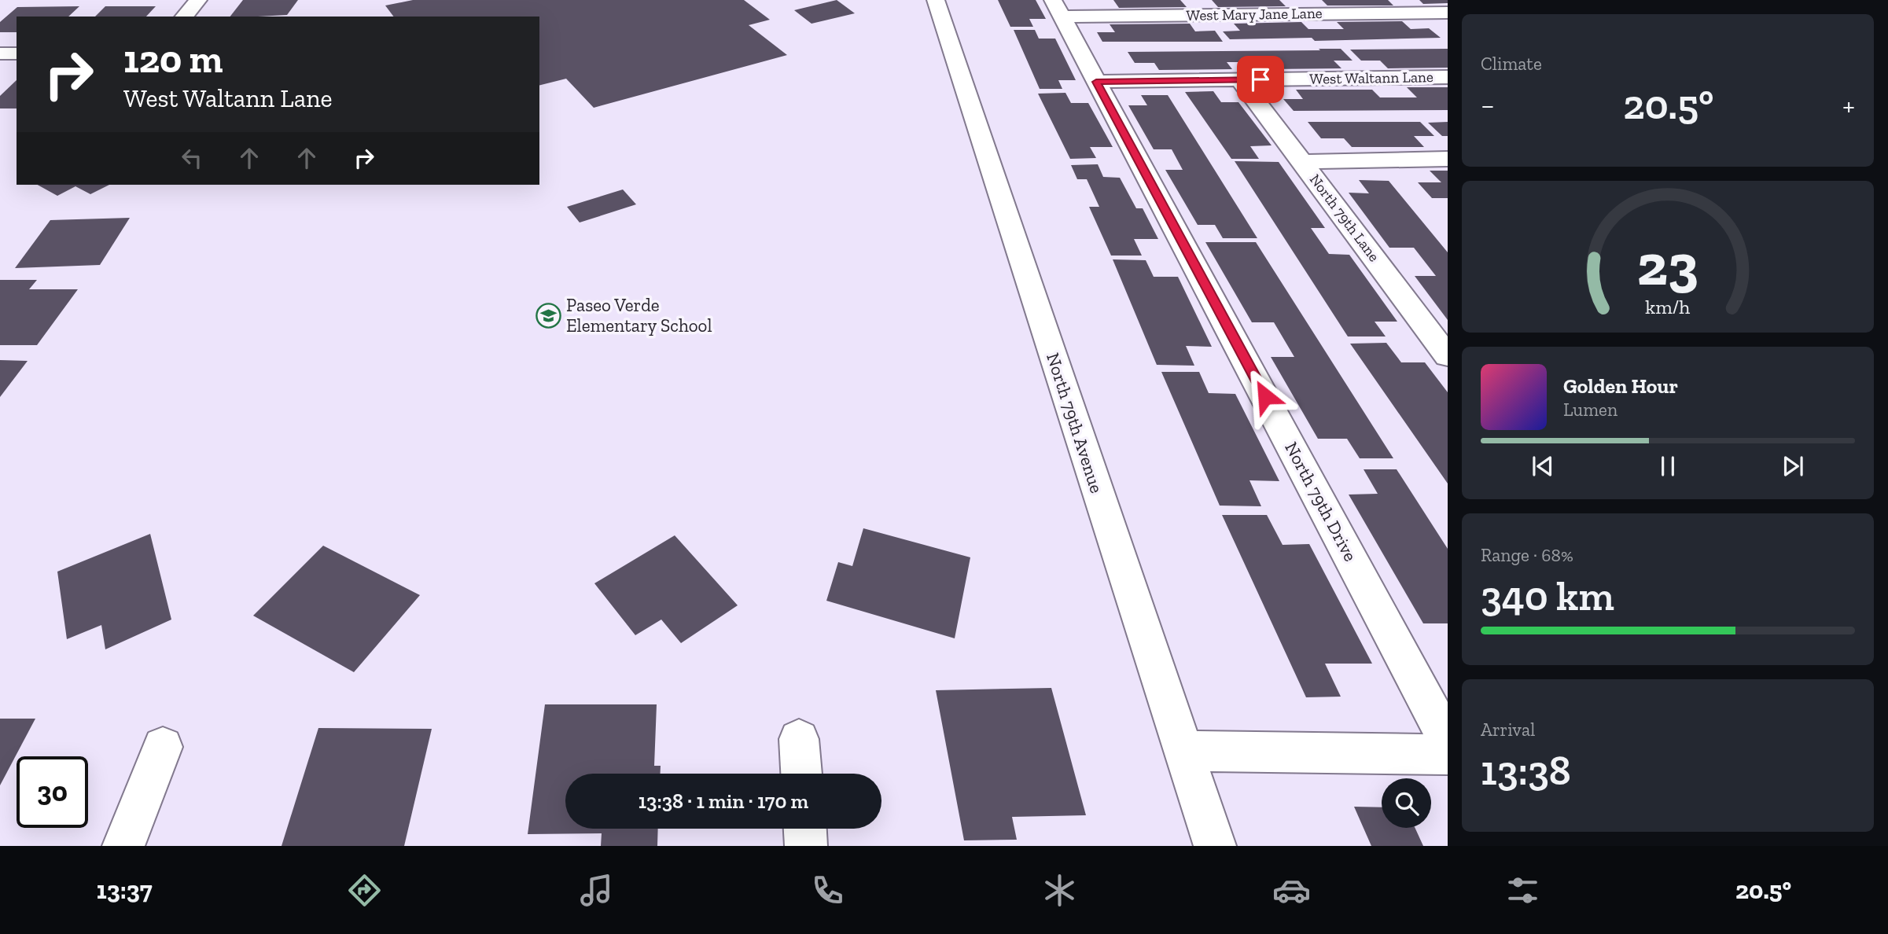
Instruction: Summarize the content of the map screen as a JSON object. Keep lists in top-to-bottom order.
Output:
{
  "streets": {
    "street": [
      "West Mary Jane Lane",
      "West Waltann Lane",
      "North 79th Lane",
      "North 79th Avenue",
      "North 79th Drive"
    ]
  },
  "crossings": [
    ["West Mary Jane Lane", "North 79th Drive"],
    ["West Waltann Lane", "North 79th Lane"],
    ["West Waltann Lane", "North 79th Drive"]
  ],
  "places": {
    "school or university": ["Paseo Verde Elementary School"]
  },
  "page": {
    "tile": [
      "Climate",
      ["Range · 68%", "340 km"],
      ["Arrival", "13:38"]
    ],
    "turn": ["120 m", "West Waltann Lane"],
    "heat": ["−", "20.5°", "+"],
    "song": ["Golden Hour", "Lumen"],
    "limit": "30",
    "trip": "13:38 · 1 min · 170 m",
    "tabs": ["13:37", "20.5°"],
    "gauge": ["23", "km/h"]
  }
}
